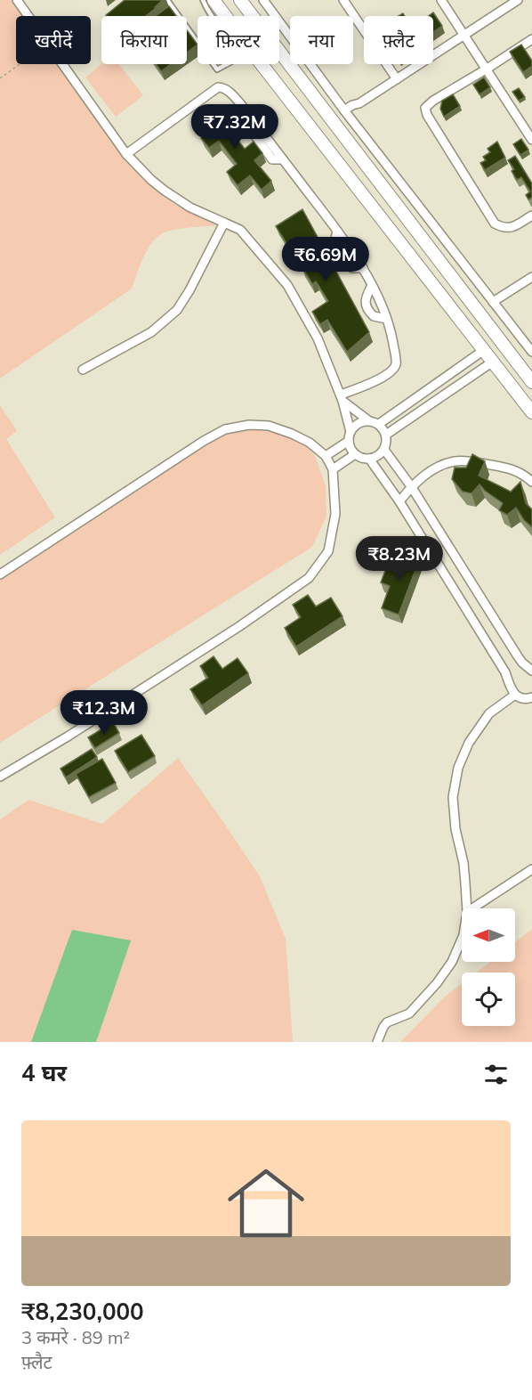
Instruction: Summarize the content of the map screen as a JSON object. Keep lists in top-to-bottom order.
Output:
{
  "north": "left",
  "page": {
    "chip": [
      "खरीदें",
      "किराया",
      "फ़िल्टर",
      "नया",
      "फ़्लैट"
    ],
    "price": [
      "₹7.32M",
      "₹6.69M",
      "₹8.23M",
      "₹12.3M"
    ],
    "heading": "4 घर",
    "list": [
      {
        "name": "₹8,230,000",
        "note": "3 कमरे · 89 m² · फ़्लैट"
      }
    ]
  }
}
